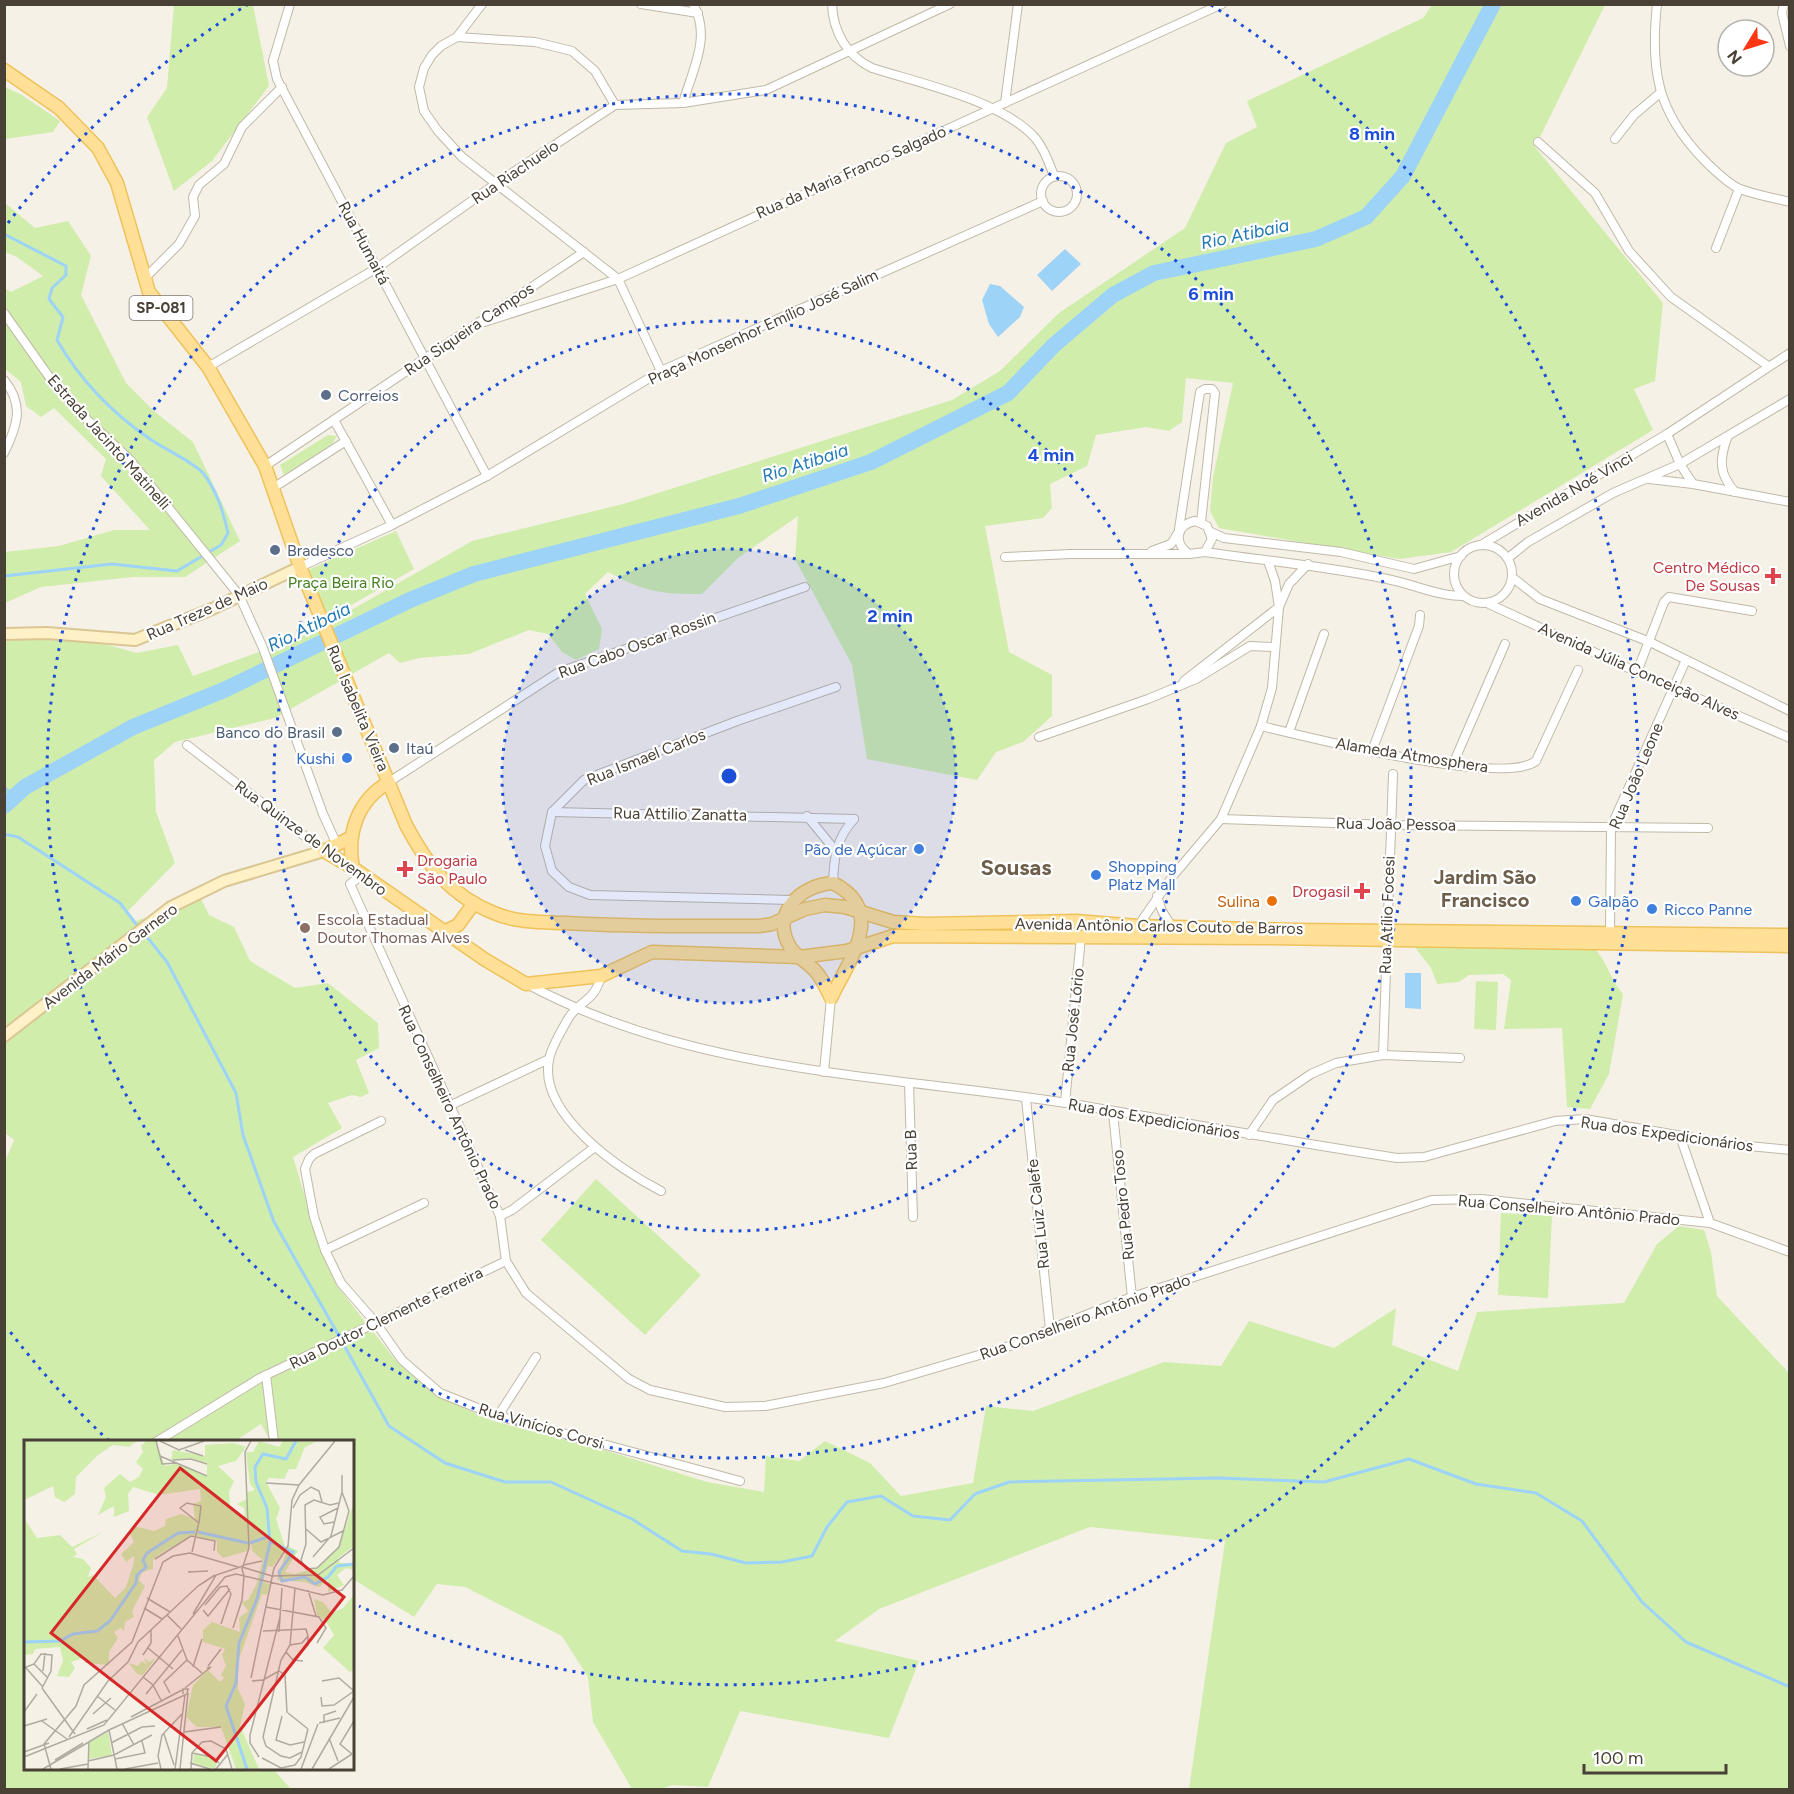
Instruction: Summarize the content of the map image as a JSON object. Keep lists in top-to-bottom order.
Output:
{
  "streets": {
    "main road": [
      "SP-081",
      "Rua Treze de Maio",
      "Rua Isabelita Vieira",
      "Rua Quinze de Novembro",
      "Avenida Antônio Carlos Couto de Barros",
      "Avenida Mário Garnero"
    ],
    "street": [
      "Rua Riachuelo",
      "Rua da Maria Franco Salgado",
      "Rua Humaitá",
      "Praça Monsenhor Emílio José Salim",
      "Rua Siqueira Campos",
      "Estrada Jacinto Matinelli",
      "Avenida Noé Vinci",
      "Rua Cabo Oscar Rossin",
      "Avenida Júlia Conceição Alves",
      "Alameda Atmosphera",
      "Rua Ismael Carlos",
      "Rua João Leone",
      "Rua Attilio Zanatta",
      "Rua João Pessoa",
      "Rua Atílio Focesi",
      "Rua José Lório",
      "Rua Conselheiro Antônio Prado",
      "Rua dos Expedicionários",
      "Rua B",
      "Rua Pedro Toso",
      "Rua Luiz Calefe",
      "Rua Doutor Clemente Ferreira",
      "Rua Vinícios Corsi"
    ]
  },
  "crossings": [
    ["Rua Riachuelo", "Rua Humaitá"],
    ["Rua Riachuelo", "SP-081"],
    ["Rua da Maria Franco Salgado", "Rua Siqueira Campos"],
    ["Rua Humaitá", "Praça Monsenhor Emílio José Salim"],
    ["Rua Humaitá", "Rua Siqueira Campos"],
    ["SP-081", "Praça Monsenhor Emílio José Salim"],
    ["SP-081", "Rua Siqueira Campos"],
    ["SP-081", "Rua Treze de Maio"],
    ["SP-081", "Rua Isabelita Vieira"],
    ["Praça Monsenhor Emílio José Salim", "Rua Treze de Maio"],
    ["Praça Monsenhor Emílio José Salim", "Rua Isabelita Vieira"],
    ["Estrada Jacinto Matinelli", "Rua Treze de Maio"],
    ["Avenida Noé Vinci", "Avenida Júlia Conceição Alves"],
    ["Rua Treze de Maio", "Rua Isabelita Vieira"],
    ["Rua Cabo Oscar Rossin", "Rua Isabelita Vieira"],
    ["Rua Cabo Oscar Rossin", "Avenida Antônio Carlos Couto de Barros"],
    ["Avenida Júlia Conceição Alves", "Rua João Leone"],
    ["Rua Isabelita Vieira", "Avenida Antônio Carlos Couto de Barros"],
    ["Rua Ismael Carlos", "Rua Attilio Zanatta"],
    ["Rua João Leone", "Rua João Pessoa"],
    ["Rua João Leone", "Avenida Antônio Carlos Couto de Barros"],
    ["Rua João Pessoa", "Rua Atílio Focesi"],
    ["Rua Quinze de Novembro", "Avenida Mário Garnero"],
    ["Rua Quinze de Novembro", "Rua Conselheiro Antônio Prado"],
    ["Rua Quinze de Novembro", "Rua dos Expedicionários"],
    ["Rua Atílio Focesi", "Avenida Antônio Carlos Couto de Barros"],
    ["Avenida Antônio Carlos Couto de Barros", "Rua José Lório"],
    ["Rua José Lório", "Rua dos Expedicionários"],
    ["Rua Conselheiro Antônio Prado", "Rua Pedro Toso"],
    ["Rua Conselheiro Antônio Prado", "Rua Luiz Calefe"],
    ["Rua Conselheiro Antônio Prado", "Rua Doutor Clemente Ferreira"],
    ["Rua dos Expedicionários", "Rua B"],
    ["Rua dos Expedicionários", "Rua Pedro Toso"],
    ["Rua dos Expedicionários", "Rua Luiz Calefe"],
    ["Rua Doutor Clemente Ferreira", "Rua Vinícios Corsi"]
  ],
  "districts": ["Sousas", "Jardim São Francisco"],
  "water": ["Rio Atibaia"],
  "parks": ["Praça Beira Rio"],
  "places": {
    "other": [
      "Correios",
      "Bradesco",
      "Banco do Brasil",
      "Itaú",
      "Kushi",
      "Pão de Açúcar",
      "Shopping Platz Mall",
      "Sulina",
      "Galpão",
      "Ricco Panne",
      "Escola Estadual Doutor Thomas Alves"
    ],
    "health": ["Centro Médico De Sousas", "Drogaria São Paulo", "Drogasil"]
  },
  "scale_bar": "100 m",
  "north": "bottom left",
  "rings": [
    "8 min",
    "6 min",
    "4 min",
    "2 min"
  ]
}
